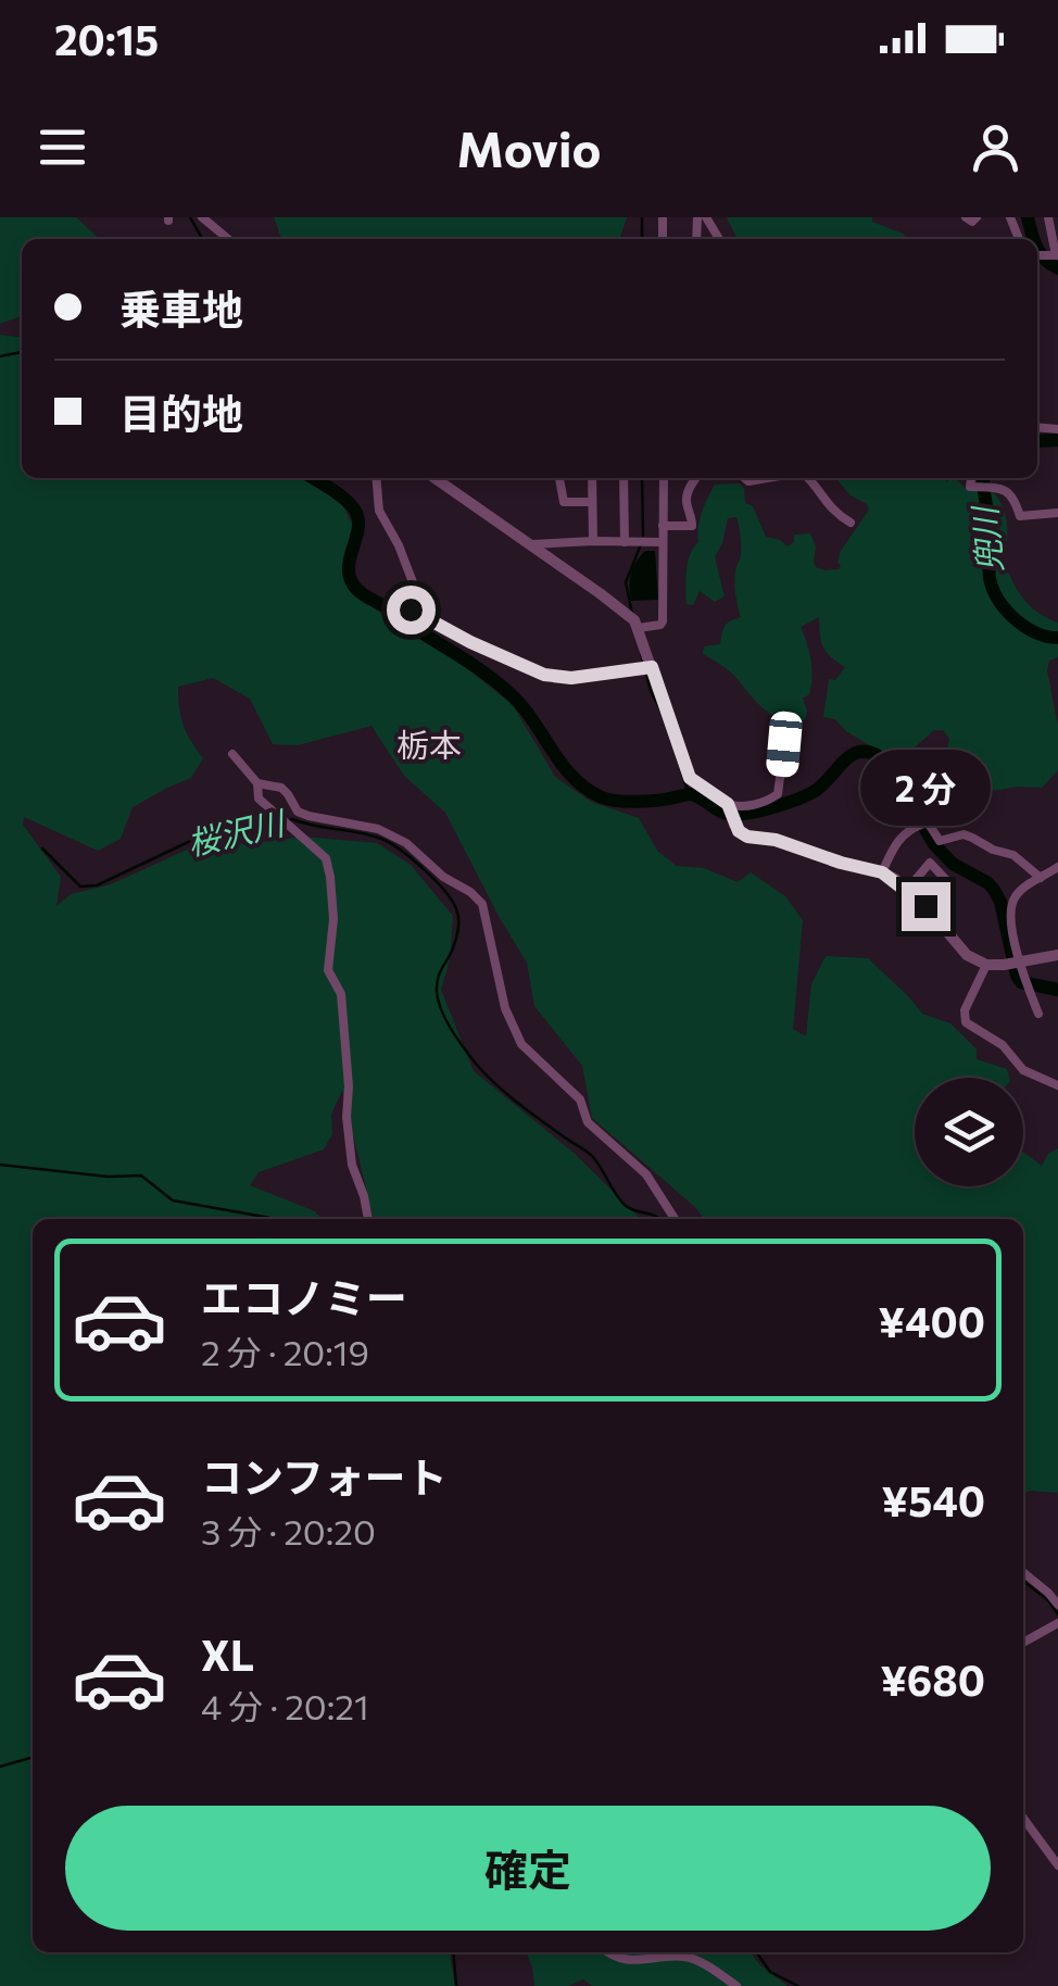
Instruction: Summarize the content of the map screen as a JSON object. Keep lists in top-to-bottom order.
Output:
{
  "districts": ["栃本"],
  "water": ["兜川", "桜沢川"],
  "page": {
    "status": "20:15",
    "header": "Movio",
    "banner": ["乗車地", "目的地"],
    "bubble": "2 分",
    "list": [
      {
        "name": "エコノミー",
        "note": "2 分 · 20:19",
        "value": "¥400"
      },
      {
        "name": "コンフォート",
        "note": "3 分 · 20:20",
        "value": "¥540"
      },
      {
        "name": "XL",
        "note": "4 分 · 20:21",
        "value": "¥680"
      }
    ],
    "buttons": "確定"
  }
}
